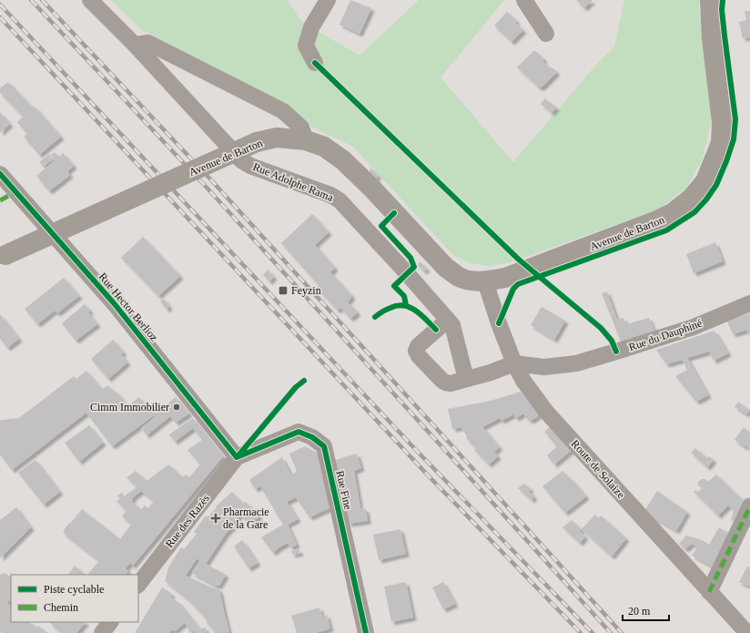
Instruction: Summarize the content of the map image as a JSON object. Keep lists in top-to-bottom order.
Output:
{
  "streets": {
    "street": [
      "Avenue de Barton",
      "Rue Adolphe Rama",
      "Rue Hector Berlioz",
      "Rue du Dauphiné",
      "Route de Solaize",
      "Rue Fine",
      "Rue des Razès"
    ]
  },
  "crossings": [
    ["Avenue de Barton", "Route de Solaize"],
    ["Rue Hector Berlioz", "Rue Fine"],
    ["Rue Hector Berlioz", "Rue des Razès"],
    ["Rue du Dauphiné", "Route de Solaize"],
    ["Rue Fine", "Rue des Razès"]
  ],
  "places": {
    "transit": ["Feyzin"],
    "other": ["Cimm Immobilier"],
    "health": ["Pharmacie de la Gare"]
  },
  "legend": ["Piste cyclable", "Chemin"],
  "scale_bar": "20 m"
}
